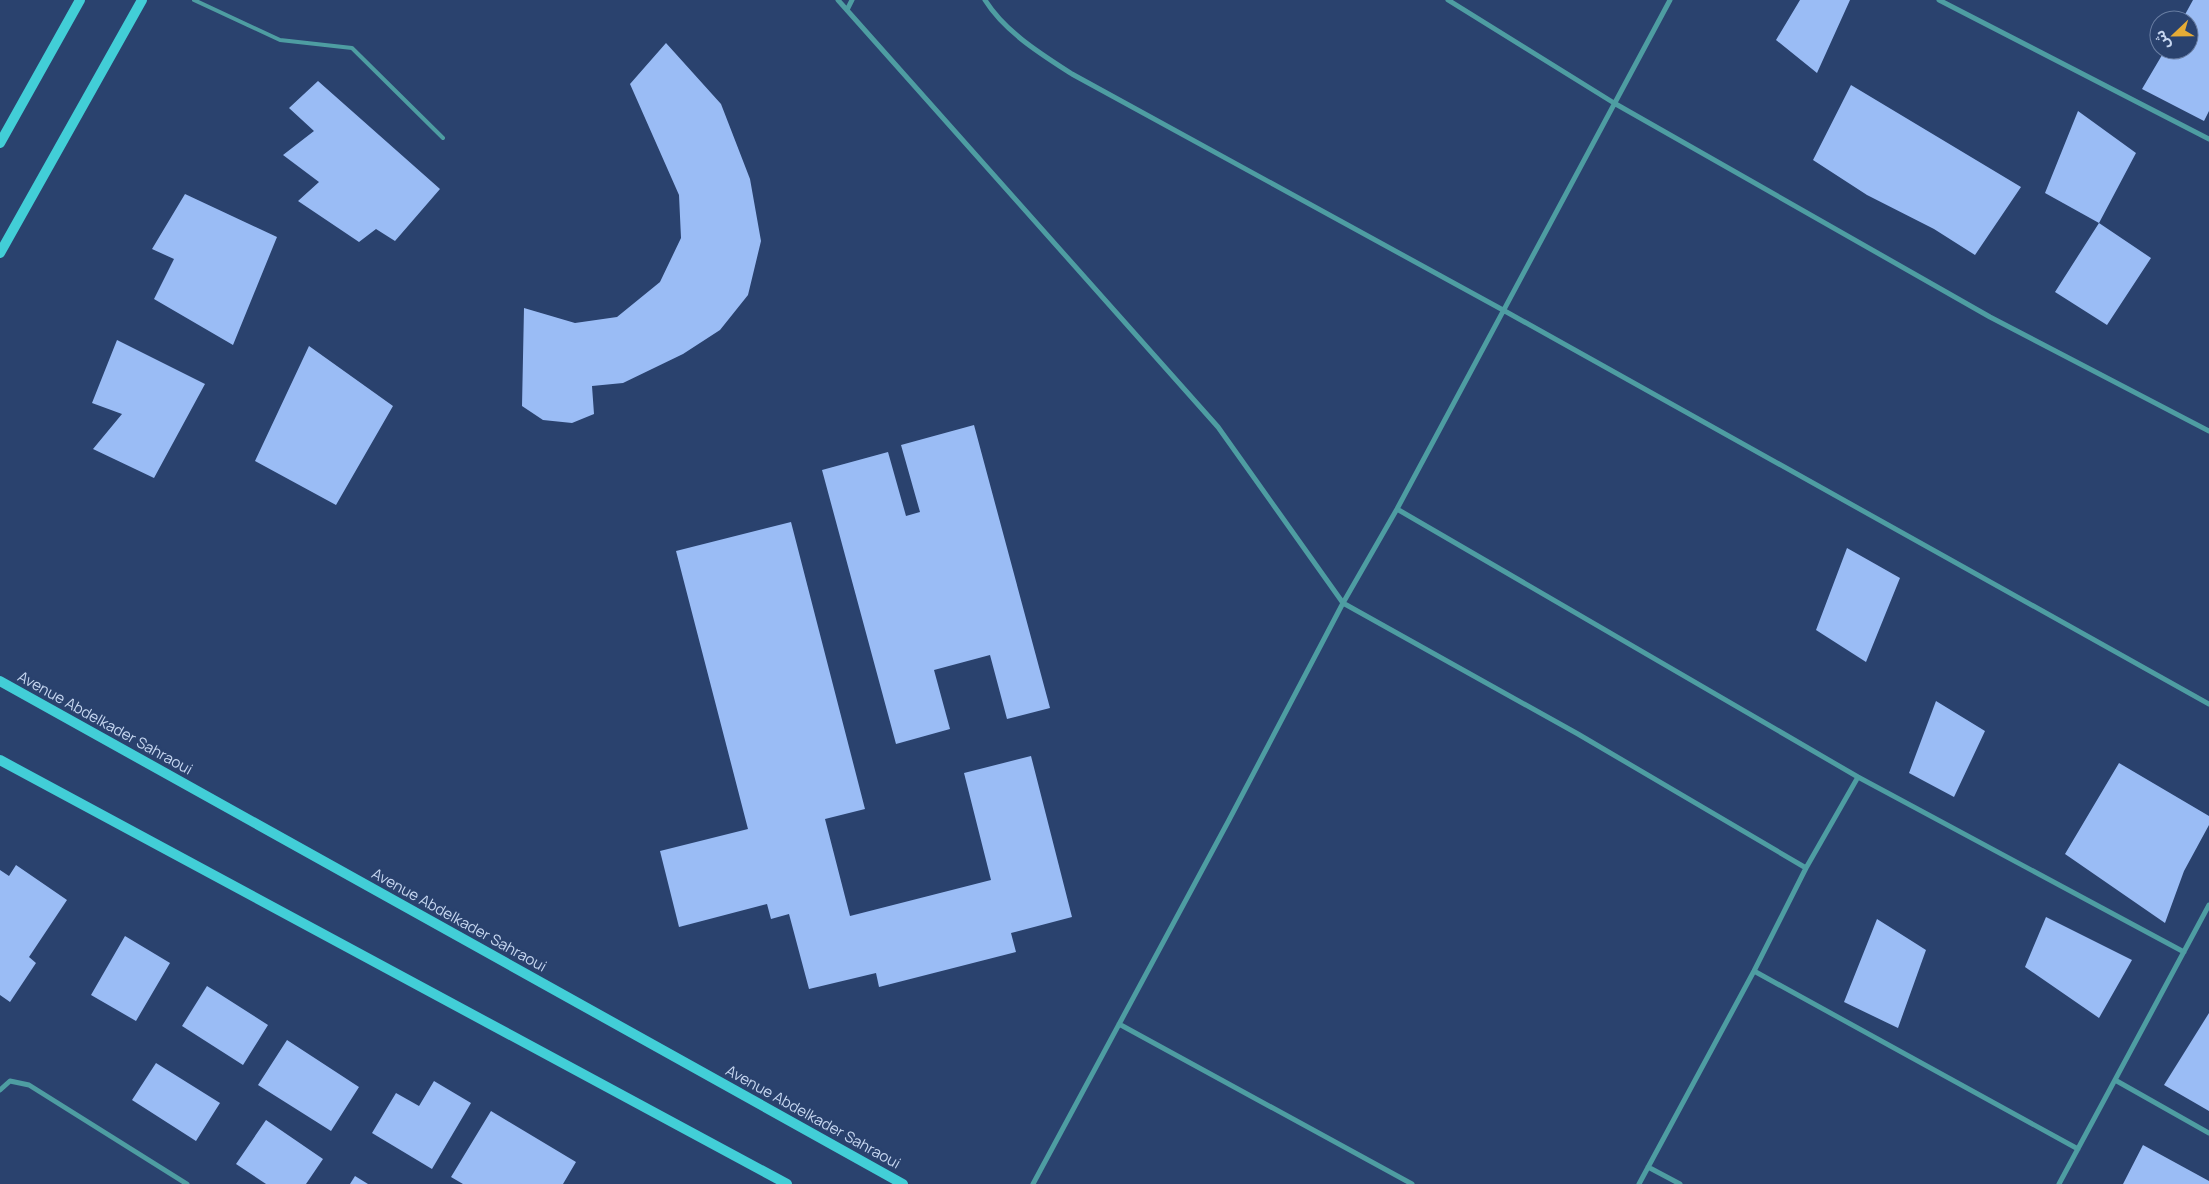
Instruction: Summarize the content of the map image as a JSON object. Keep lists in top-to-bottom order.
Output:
{
  "streets": {
    "main road": ["Avenue Abdelkader Sahraoui"]
  },
  "north": "left"
}
